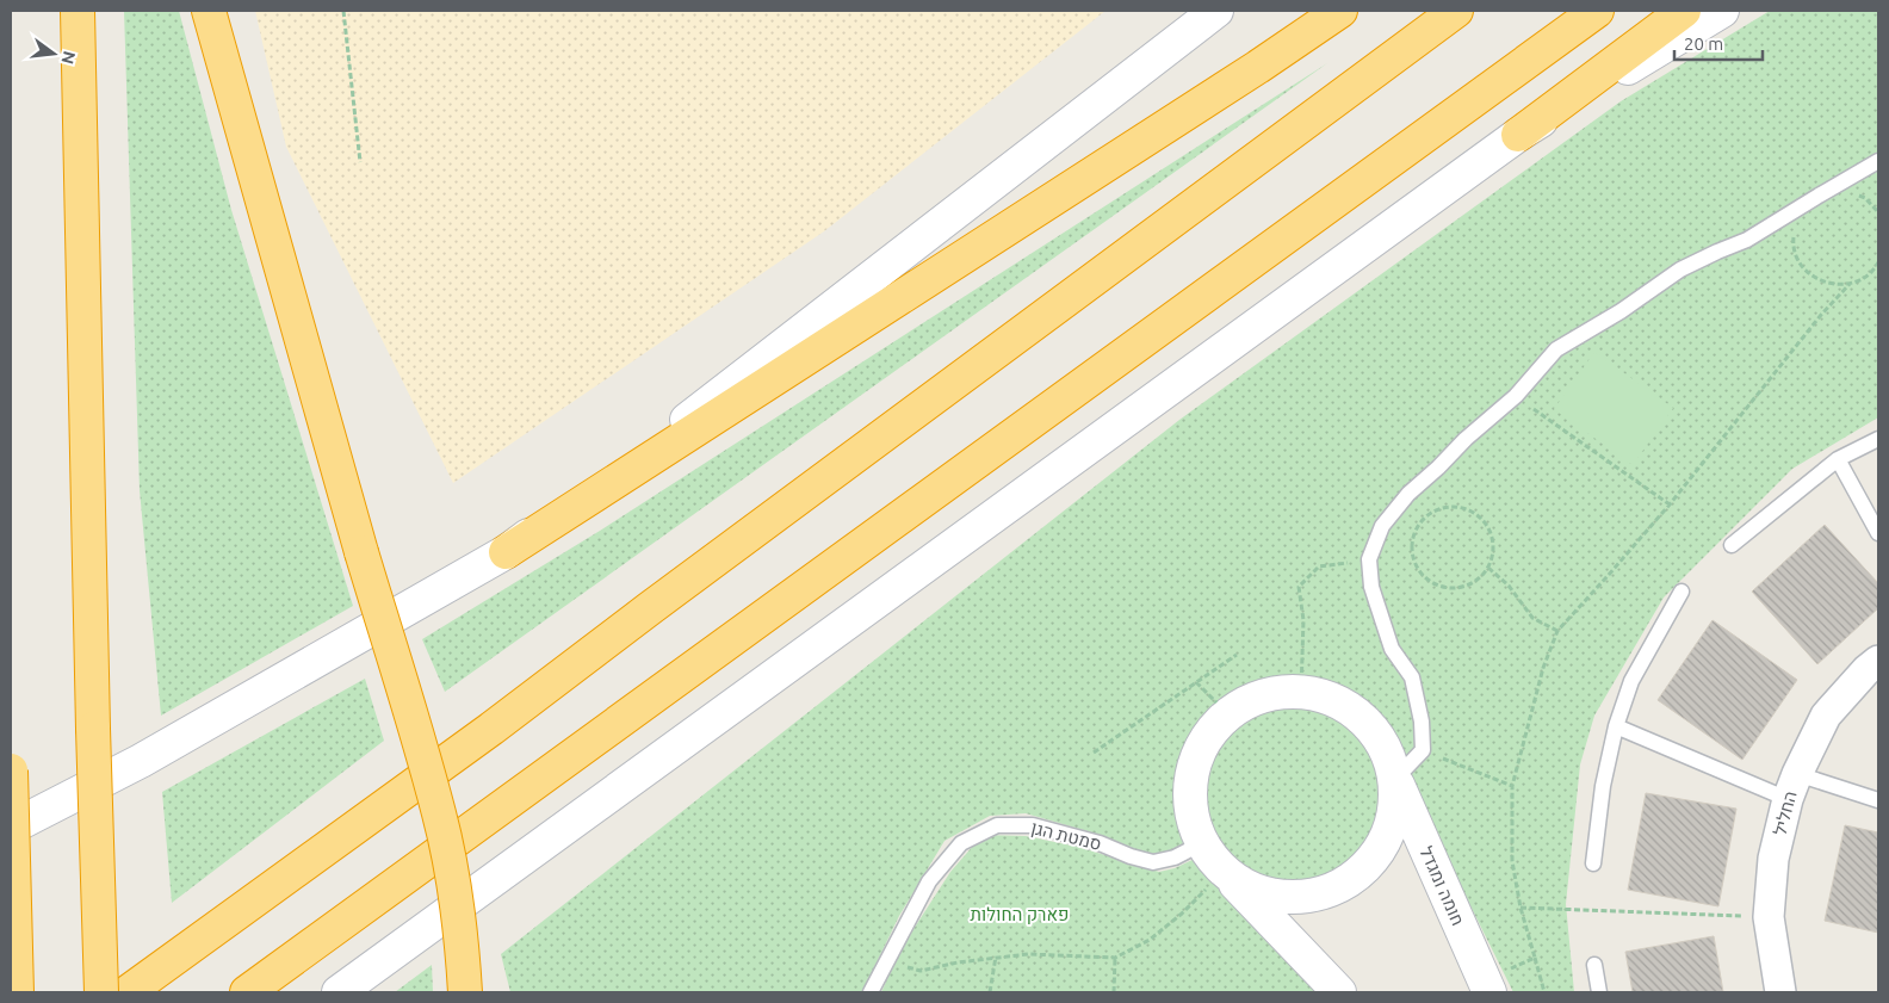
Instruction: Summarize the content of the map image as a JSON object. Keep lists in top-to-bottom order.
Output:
{
  "streets": {
    "main road": ["חומה ומגדל"],
    "street": ["החליל"],
    "lane": ["סמטת הגן"]
  },
  "crossings": [
    ["סמטת הגן", "חומה ומגדל"]
  ],
  "parks": ["פארק החולות"],
  "scale_bar": "20 m",
  "north": "right"
}
